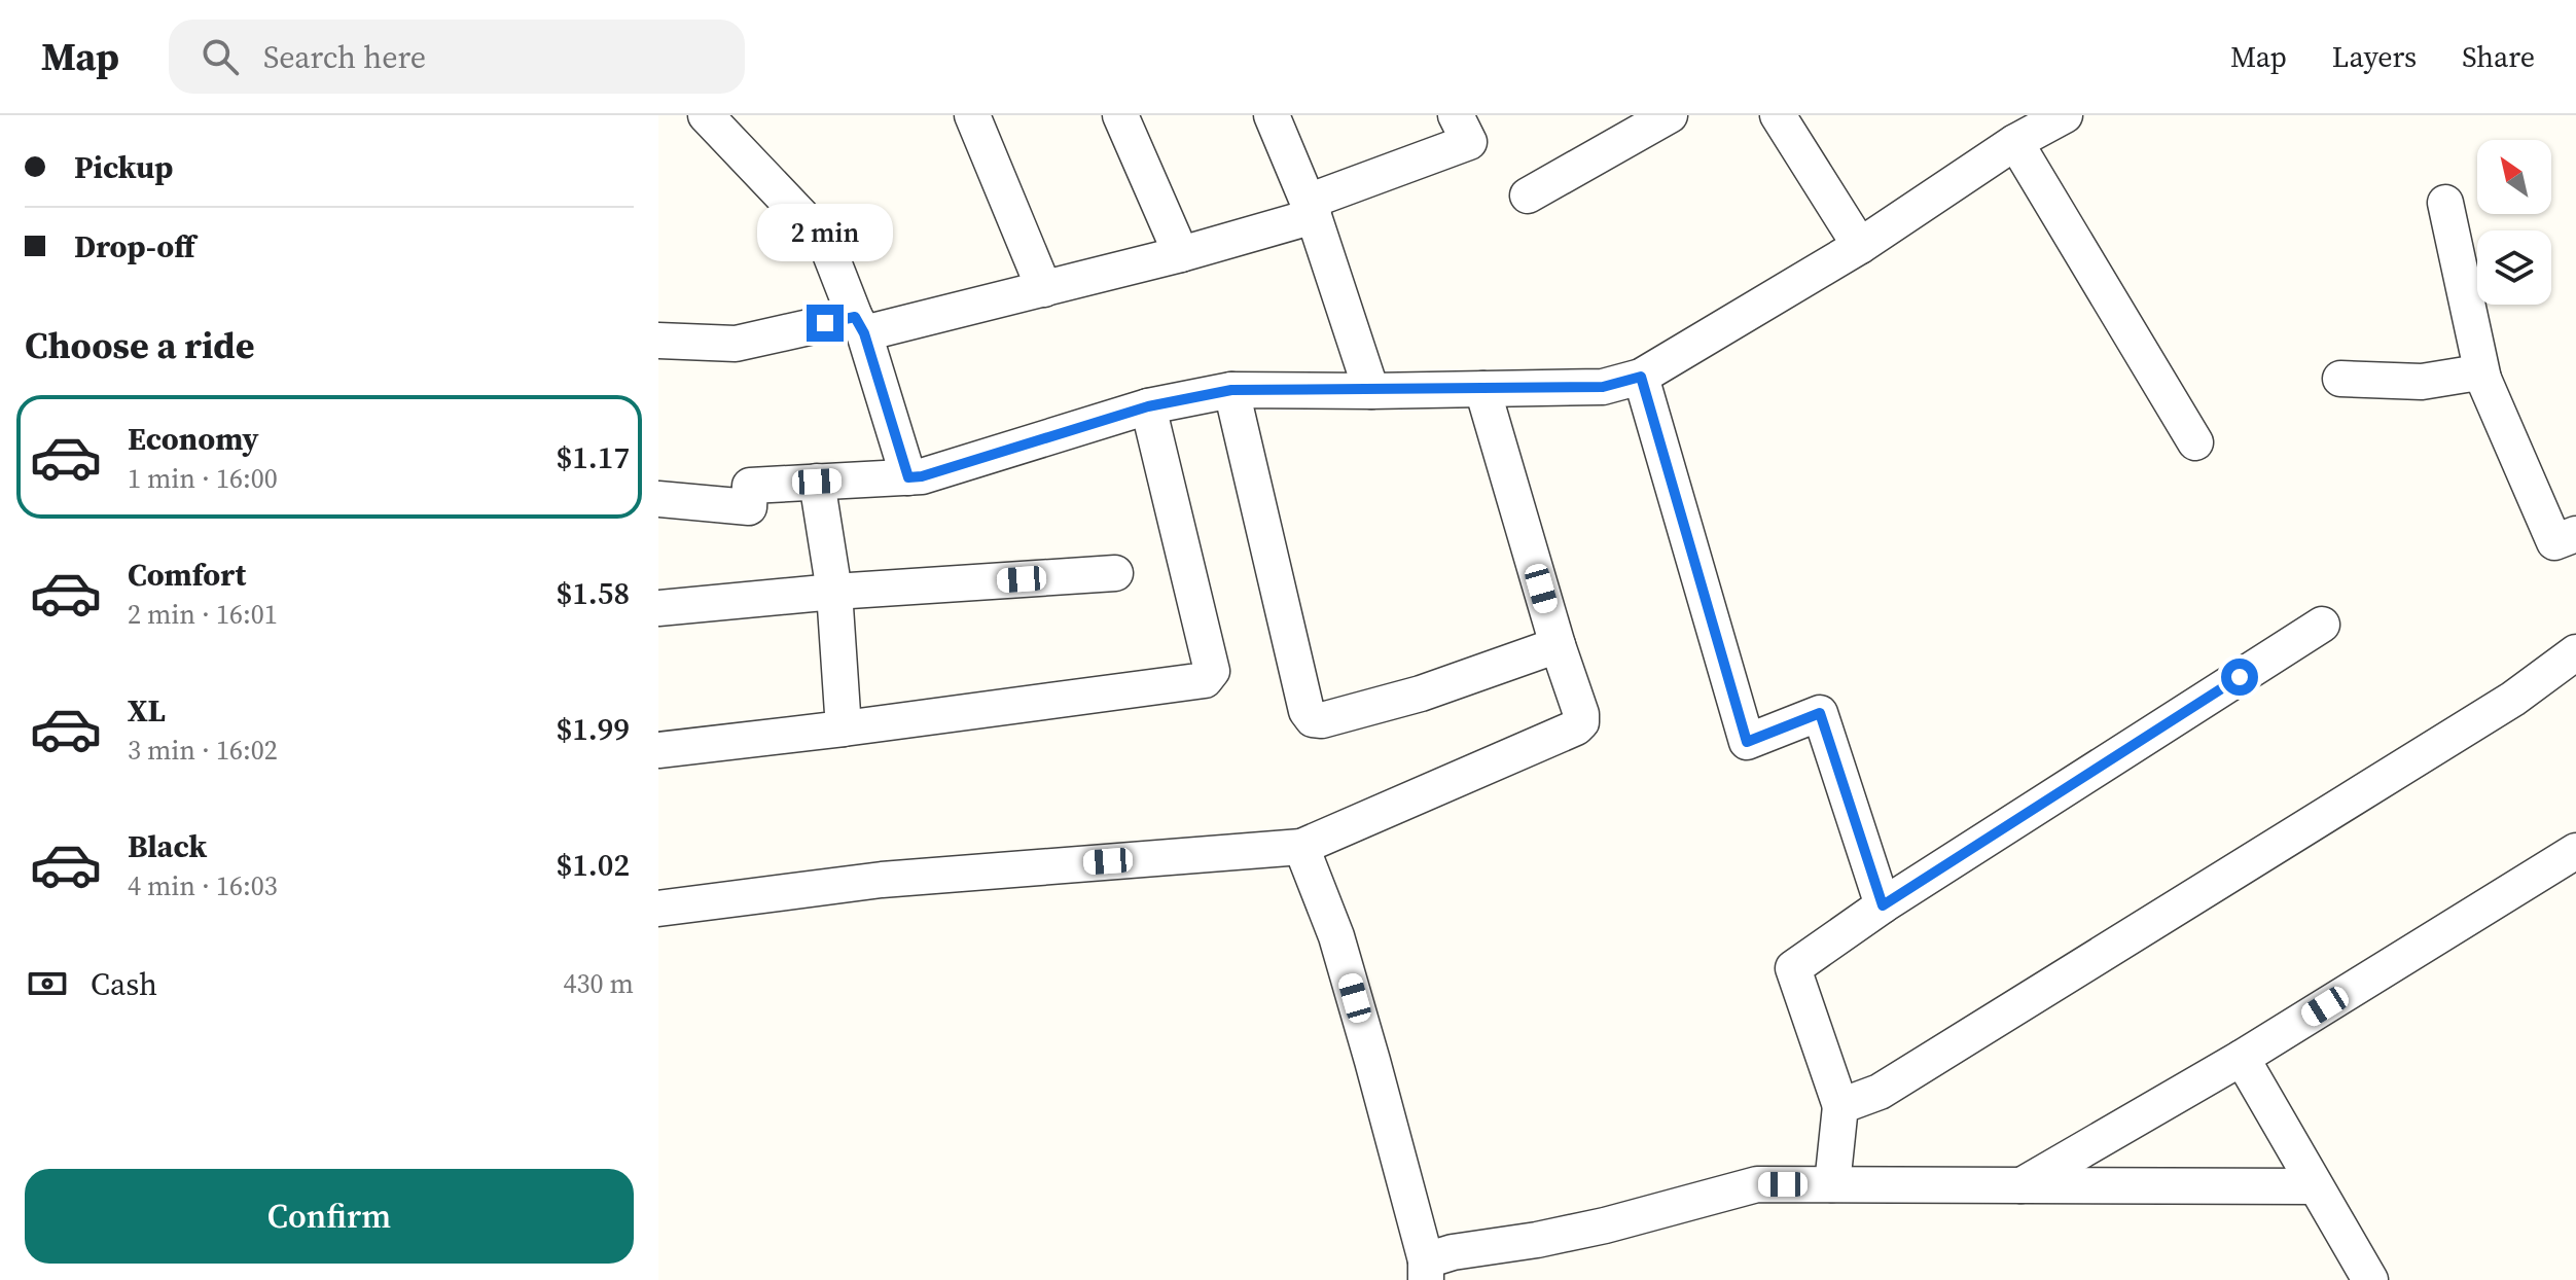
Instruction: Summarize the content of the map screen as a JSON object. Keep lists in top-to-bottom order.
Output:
{
  "north": "top left",
  "page": {
    "header": "Map",
    "search": "Search here",
    "nav": ["Map", "Layers", "Share"],
    "banner": ["Pickup", "Drop-off"],
    "bubble": "2 min",
    "heading": "Choose a ride",
    "list": [
      {
        "name": "Economy",
        "note": "1 min · 16:00",
        "value": "$1.17"
      },
      {
        "name": "Comfort",
        "note": "2 min · 16:01",
        "value": "$1.58"
      },
      {
        "name": "XL",
        "note": "3 min · 16:02",
        "value": "$1.99"
      },
      {
        "name": "Black",
        "note": "4 min · 16:03",
        "value": "$1.02"
      }
    ],
    "pay": ["Cash", "430 m"],
    "buttons": "Confirm"
  }
}
